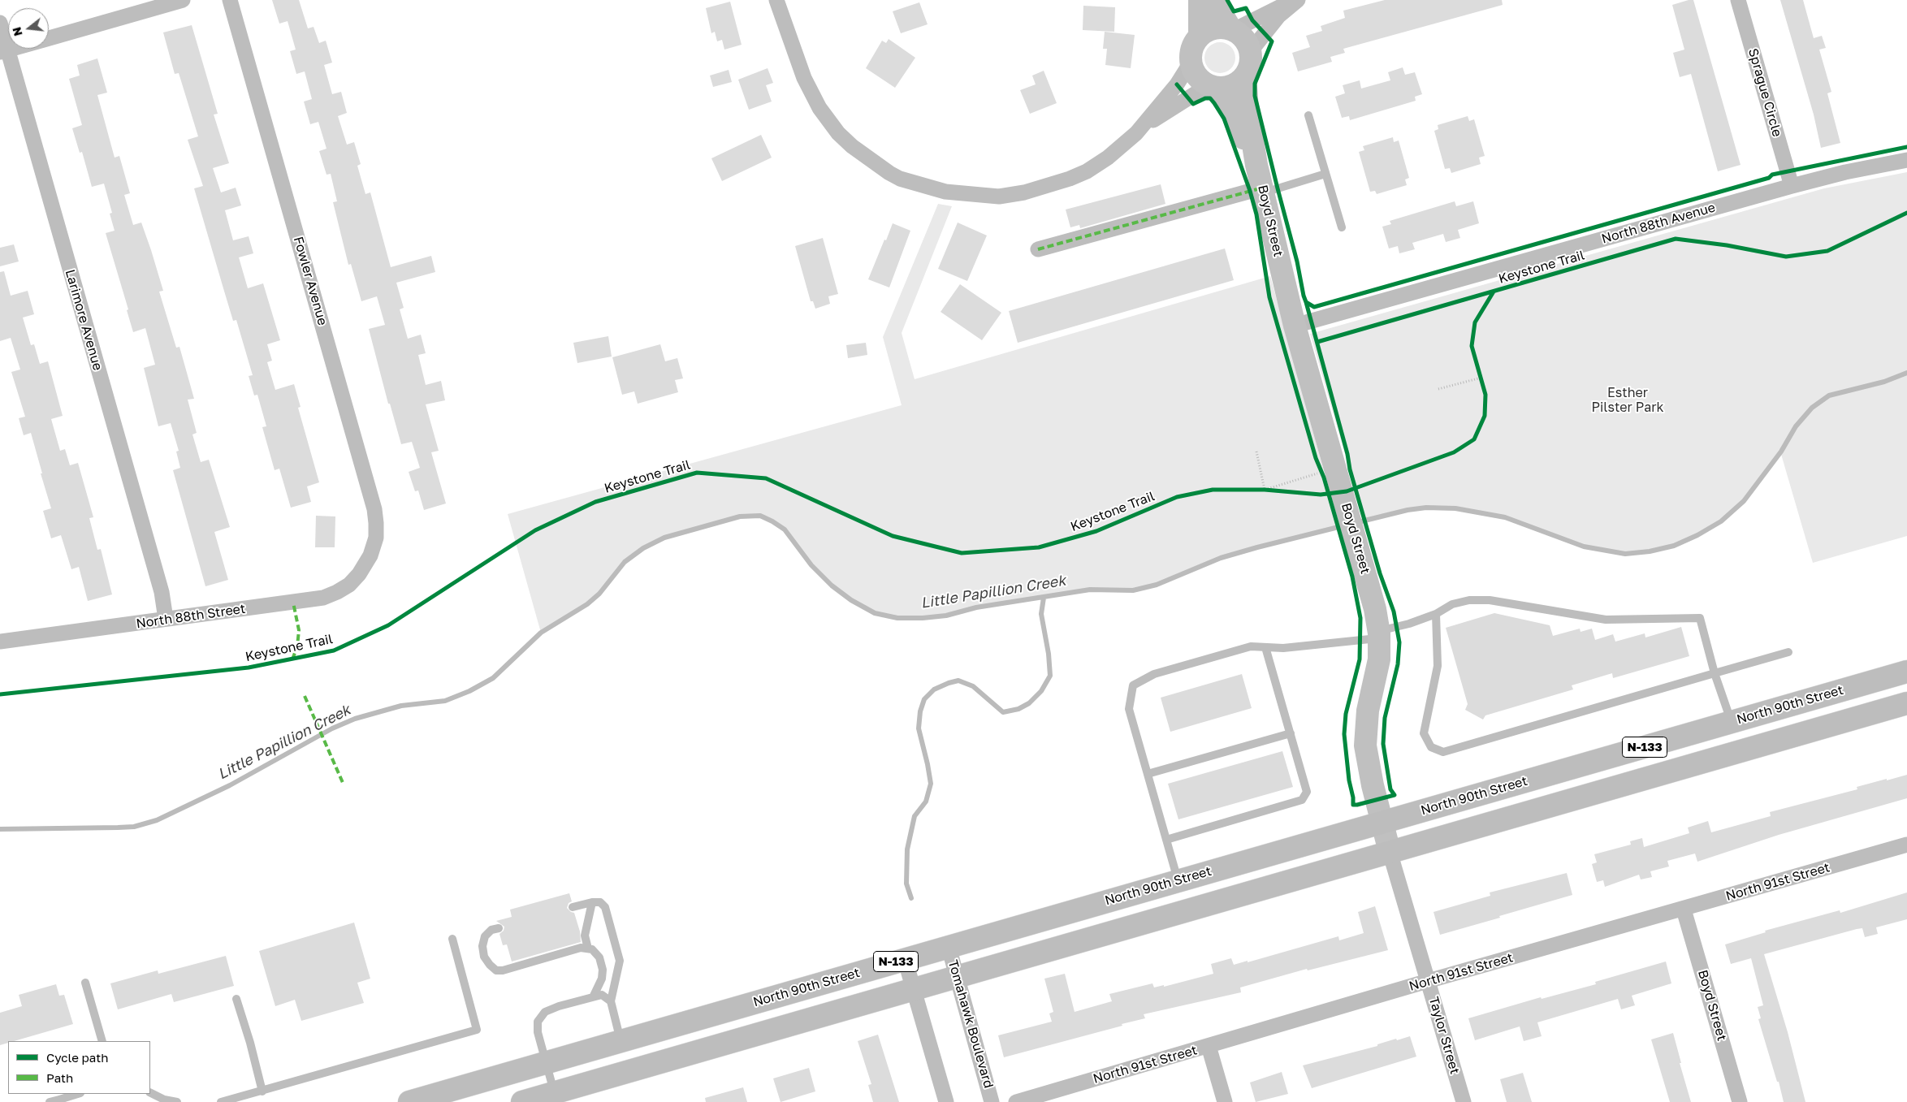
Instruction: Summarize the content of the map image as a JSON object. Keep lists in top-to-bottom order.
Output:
{
  "streets": {
    "main road": ["North 90th Street", "N-133"],
    "street": [
      "Sprague Circle",
      "Boyd Street",
      "North 88th Avenue",
      "Fowler Avenue",
      "Larimore Avenue",
      "North 88th Street",
      "North 91st Street",
      "Tomahawk Boulevard",
      "Taylor Street"
    ],
    "cycle path": ["Keystone Trail"]
  },
  "crossings": [
    ["Sprague Circle", "North 88th Avenue"],
    ["Boyd Street", "North 88th Avenue"],
    ["Boyd Street", "North 90th Street"],
    ["Boyd Street", "N-133"],
    ["Boyd Street", "North 91st Street"],
    ["Boyd Street", "Taylor Street"],
    ["Fowler Avenue", "North 88th Street"],
    ["Larimore Avenue", "North 88th Street"],
    ["North 90th Street", "Tomahawk Boulevard"],
    ["N-133", "Tomahawk Boulevard"],
    ["N-133", "Taylor Street"],
    ["North 91st Street", "Taylor Street"]
  ],
  "water": ["Little Papillion Creek"],
  "parks": ["Esther Pilster Park"],
  "legend": ["Cycle path", "Path"],
  "north": "left"
}
